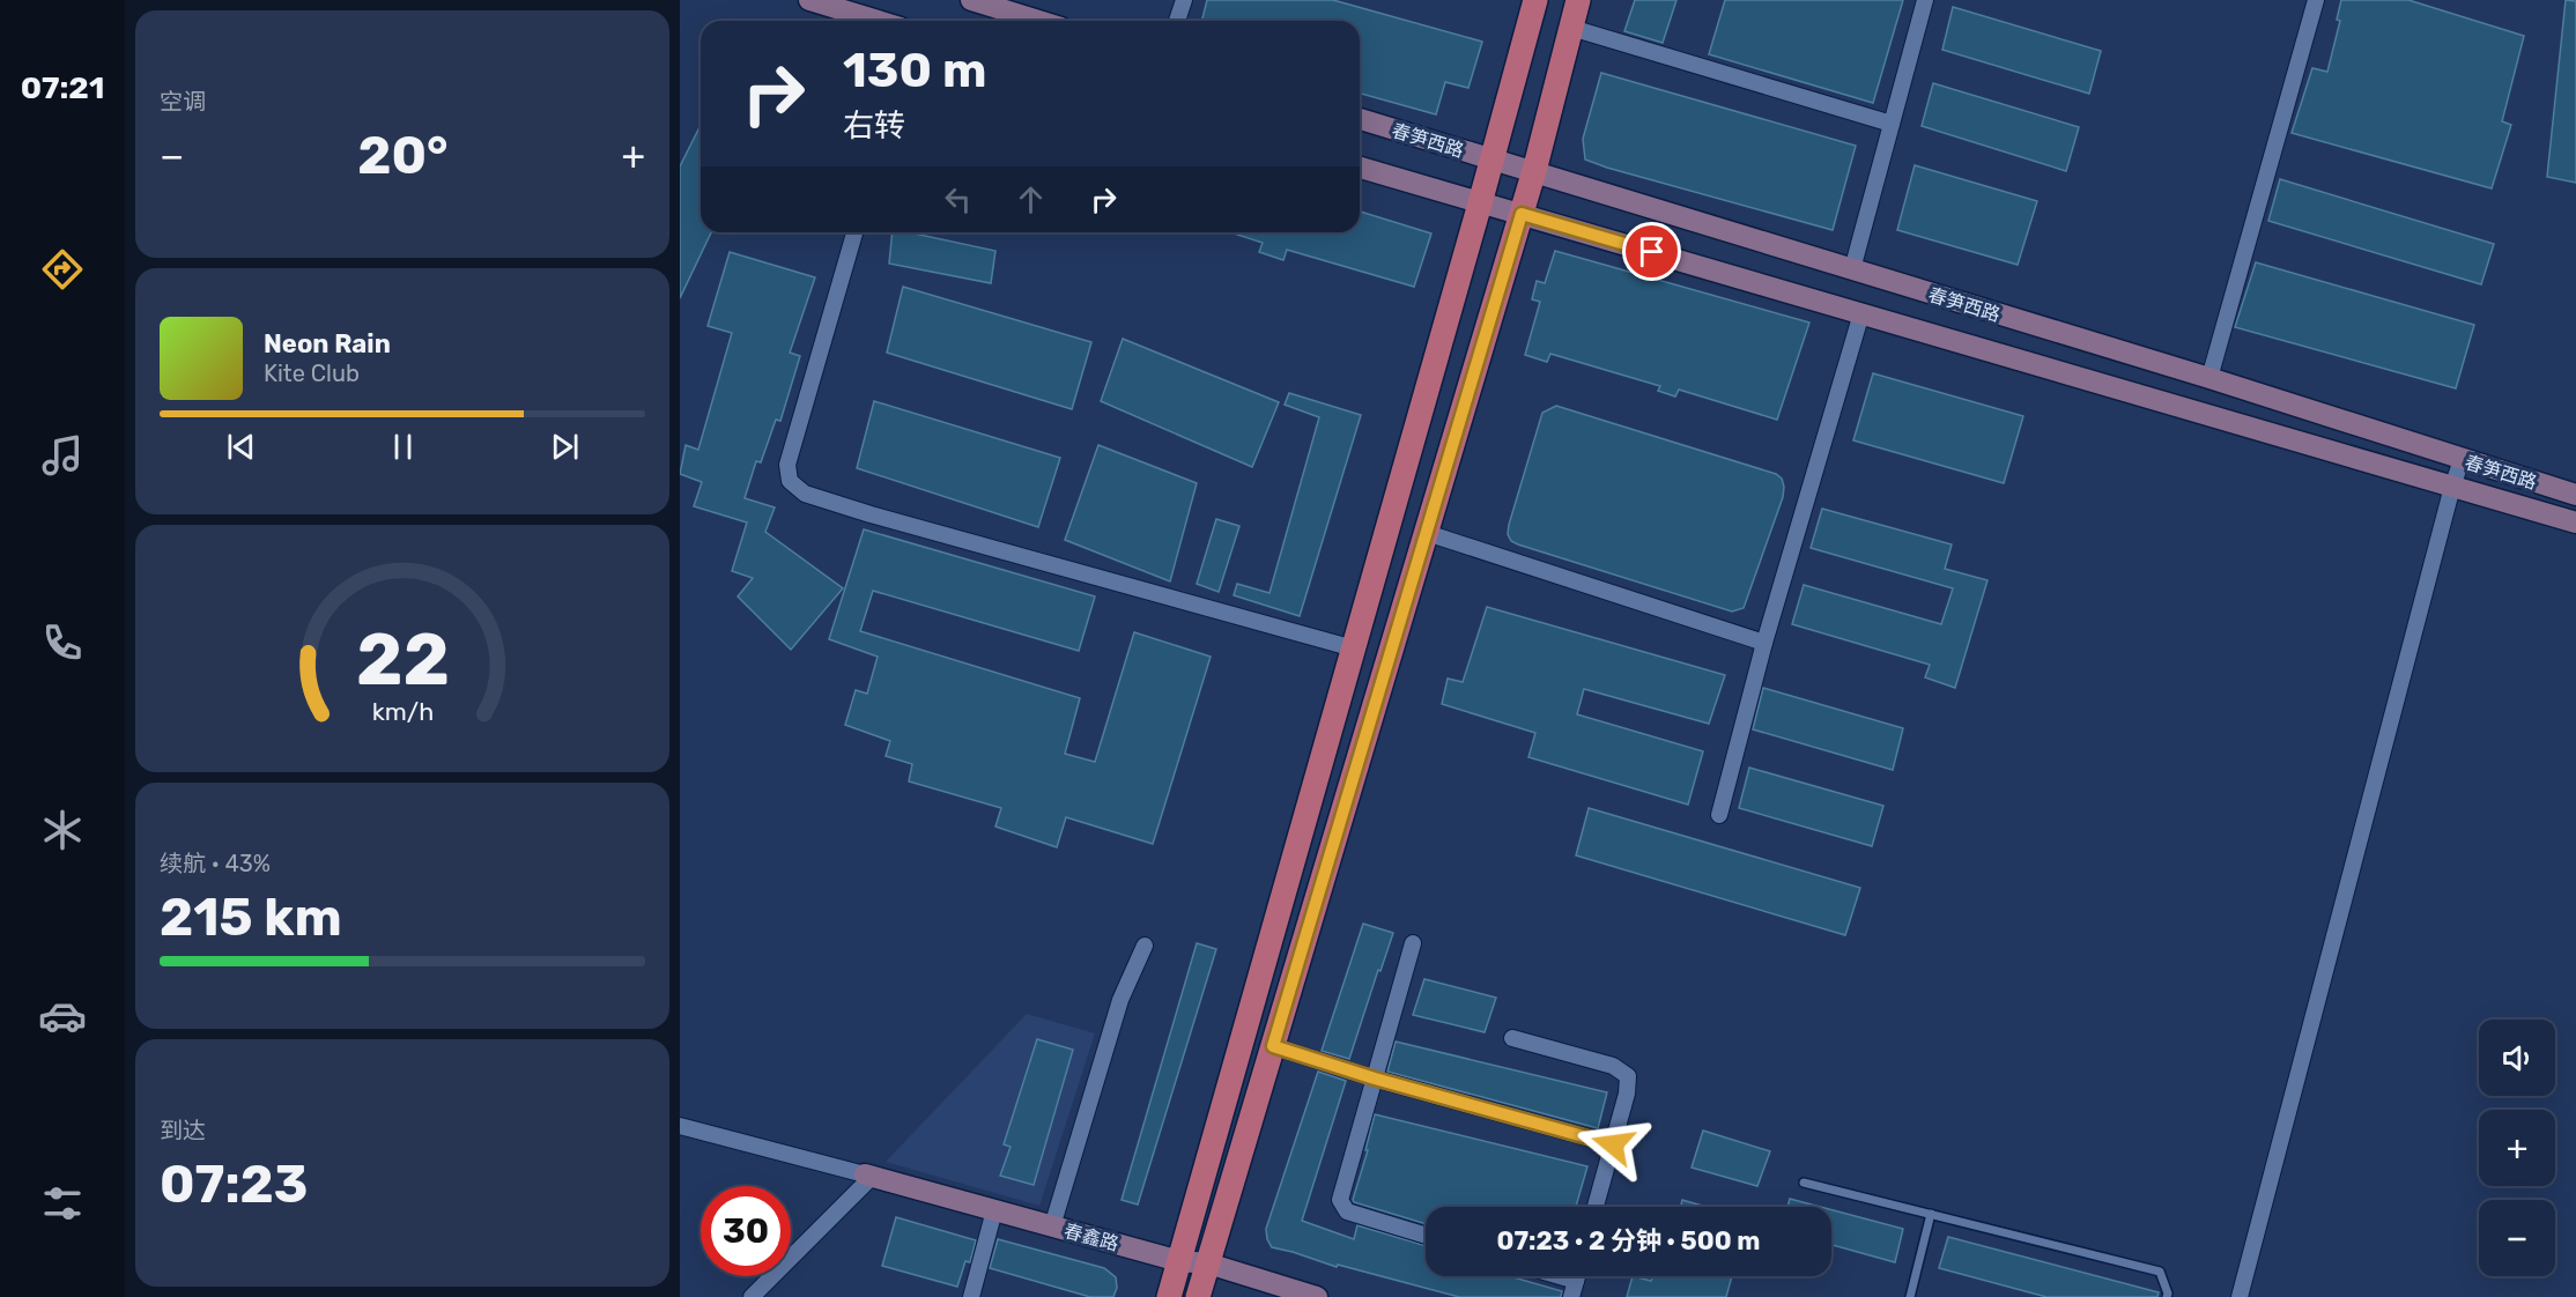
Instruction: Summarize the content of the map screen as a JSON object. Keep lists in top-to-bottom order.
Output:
{
  "streets": {
    "main road": ["春笋西路", "春鑫路"]
  },
  "page": {
    "tabs": "07:21",
    "tile": [
      "空调",
      ["续航 · 43%", "215 km"],
      ["到达", "07:23"]
    ],
    "turn": ["130 m", "右转"],
    "heat": ["−", "20°", "+"],
    "song": ["Neon Rain", "Kite Club"],
    "map_buttons": ["+", "−"],
    "limit": "30",
    "trip": "07:23 · 2 分钟 · 500 m",
    "gauge": ["22", "km/h"]
  }
}
